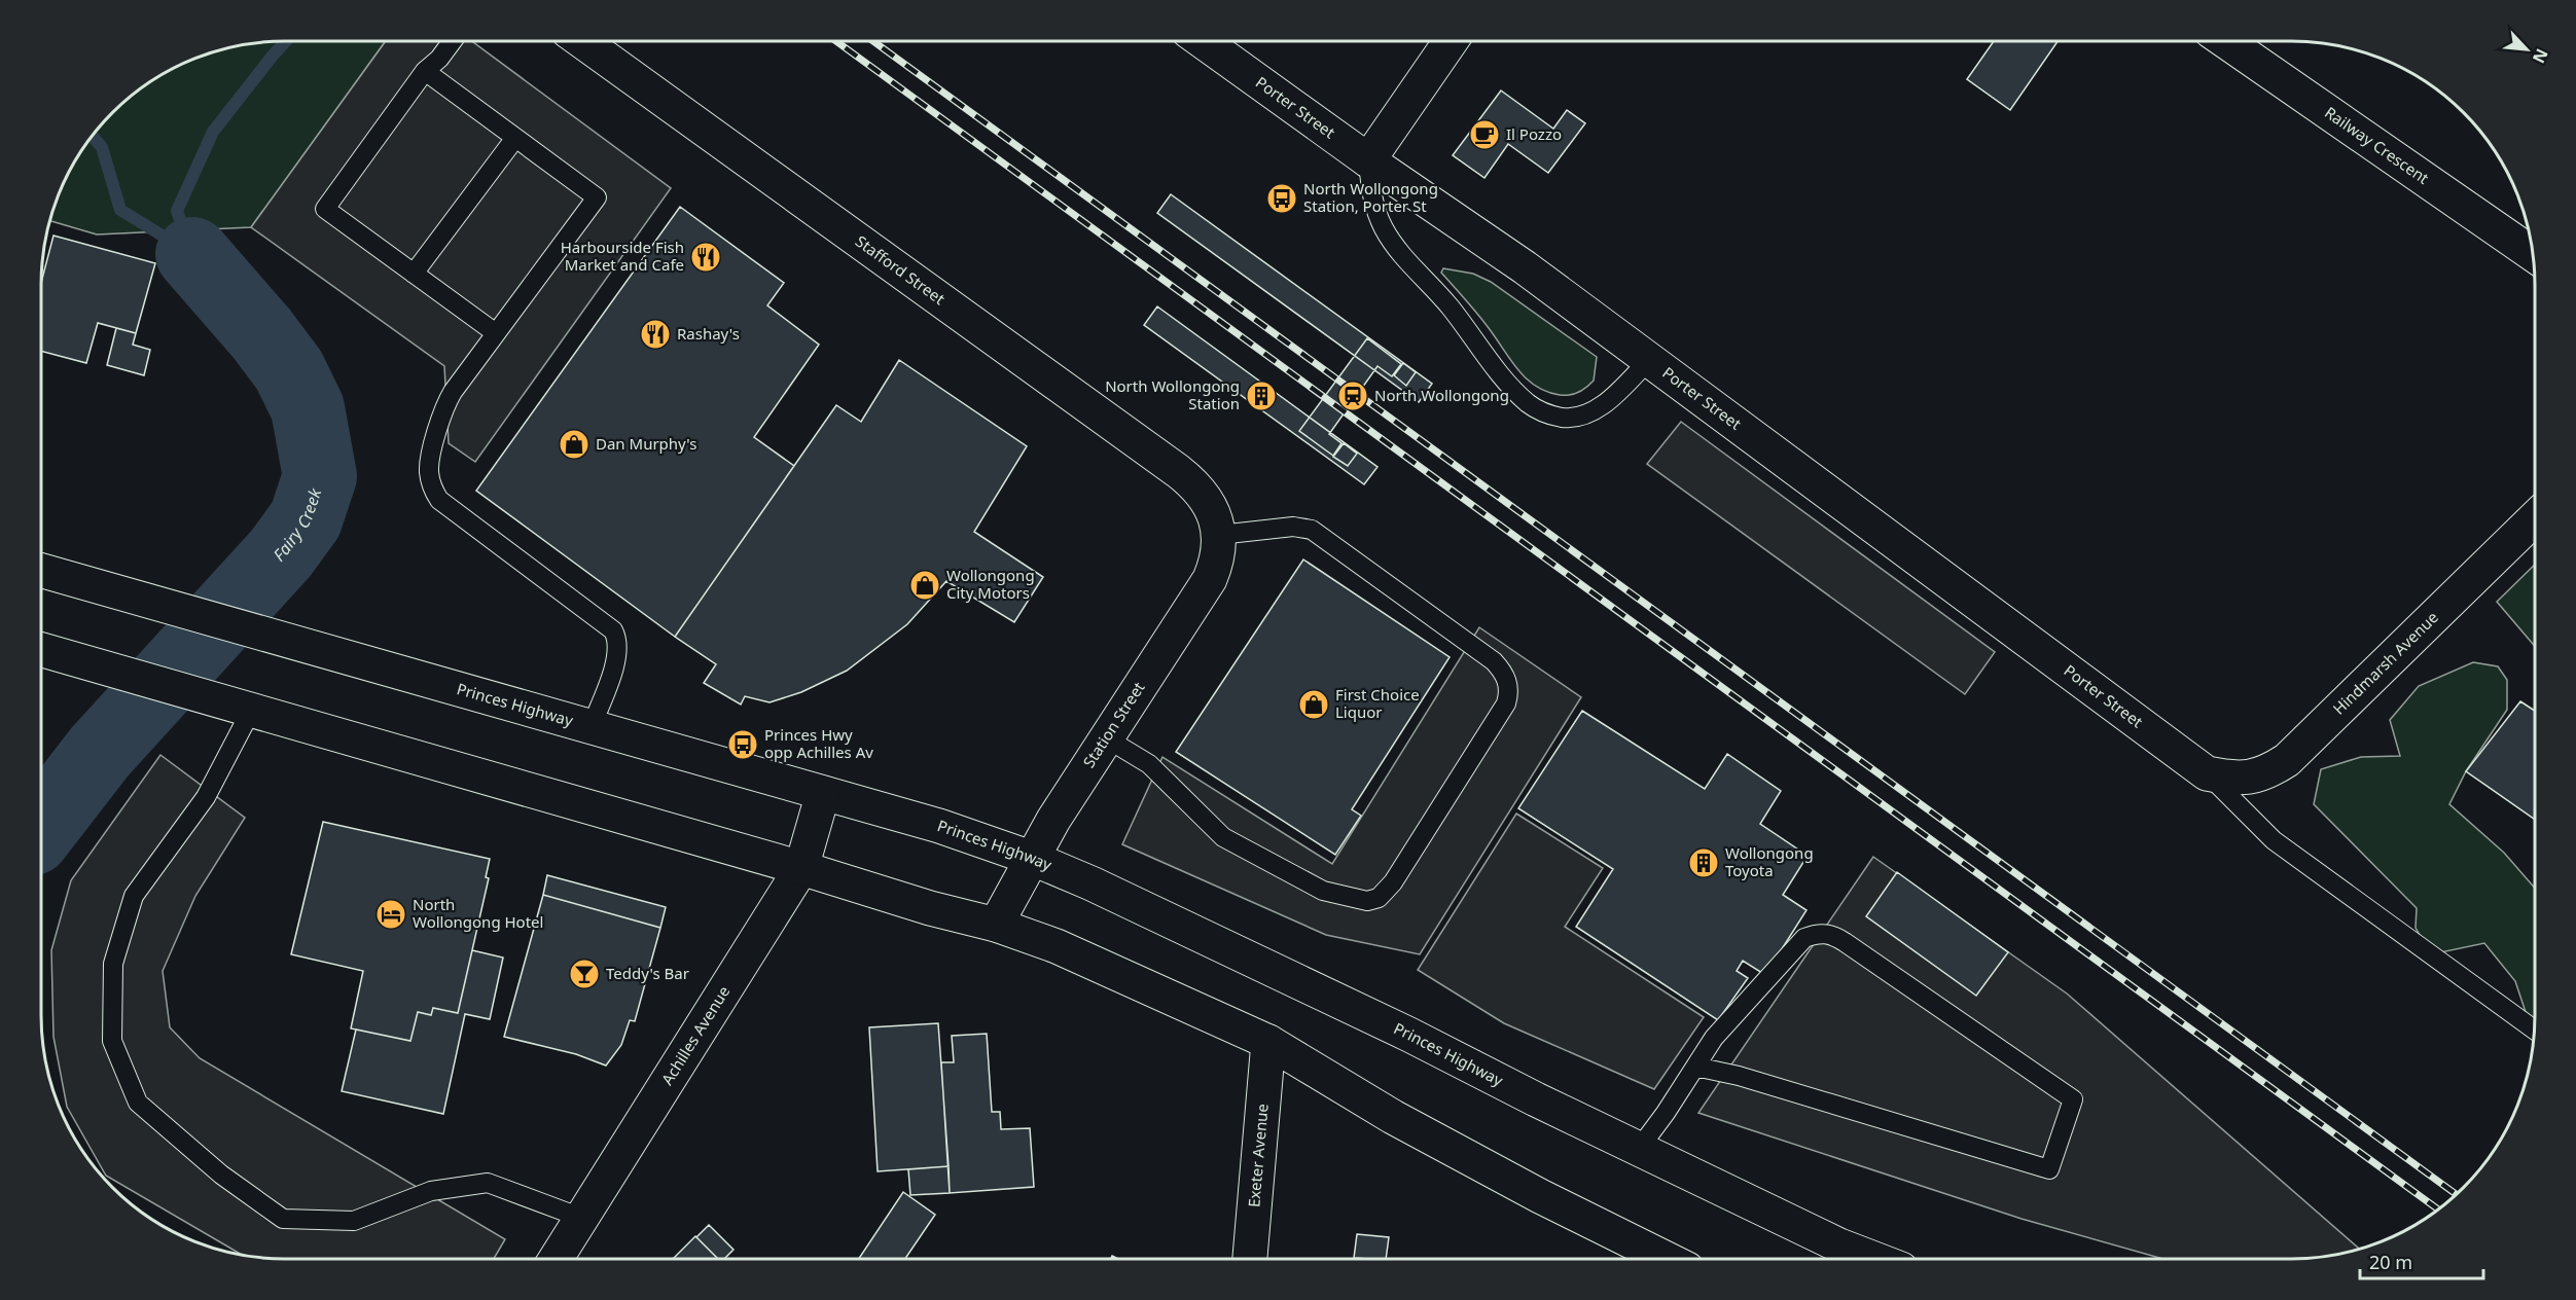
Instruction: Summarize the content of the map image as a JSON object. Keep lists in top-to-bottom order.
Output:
{
  "streets": {
    "street": [
      "Porter Street",
      "Railway Crescent",
      "Stafford Street",
      "Hindmarsh Avenue",
      "Princes Highway",
      "Station Street",
      "Achilles Avenue",
      "Exeter Avenue"
    ]
  },
  "crossings": [
    ["Porter Street", "Hindmarsh Avenue"],
    ["Stafford Street", "Station Street"],
    ["Princes Highway", "Station Street"],
    ["Princes Highway", "Achilles Avenue"]
  ],
  "water": ["Fairy Creek"],
  "places": {
    "cafe": ["Il Pozzo"],
    "bus stop": ["North Wollongong Station, Porter St", "Princes Hwy opp Achilles Av"],
    "restaurant": ["Harbourside Fish Market and Cafe", "Rashay's"],
    "building": ["North Wollongong Station", "Wollongong Toyota"],
    "station": ["North Wollongong"],
    "shop": ["Dan Murphy's", "Wollongong City Motors", "First Choice Liquor"],
    "hotel": ["North Wollongong Hotel"],
    "bar": ["Teddy's Bar"]
  },
  "scale_bar": "20 m",
  "north": "bottom right"
}
